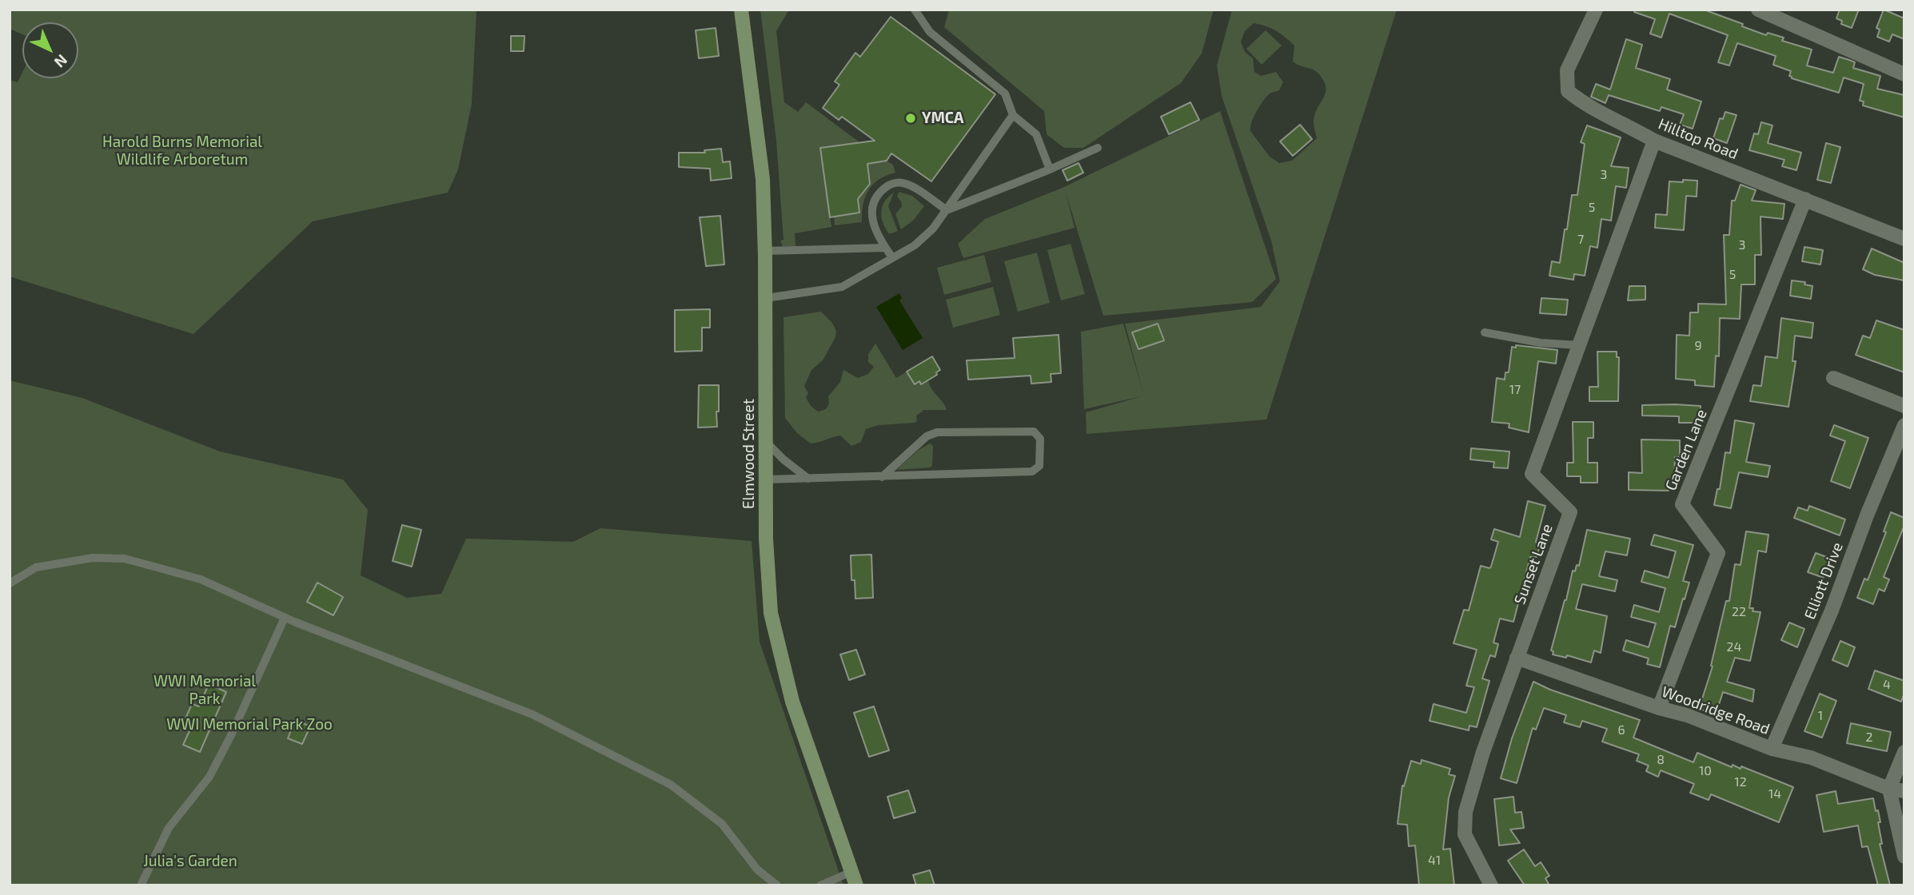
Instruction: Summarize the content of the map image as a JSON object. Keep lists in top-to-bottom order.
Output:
{
  "streets": {
    "main road": ["Elmwood Street"],
    "street": [
      "Hilltop Road",
      "Garden Lane",
      "Sunset Lane",
      "Elliott Drive",
      "Woodridge Road"
    ]
  },
  "crossings": [
    ["Hilltop Road", "Garden Lane"],
    ["Hilltop Road", "Sunset Lane"],
    ["Garden Lane", "Woodridge Road"],
    ["Sunset Lane", "Woodridge Road"],
    ["Elliott Drive", "Woodridge Road"]
  ],
  "parks": [
    "Harold Burns Memorial Wildlife Arboretum",
    "WWI Memorial Park",
    "WWI Memorial Park Zoo",
    "Julia's Garden"
  ],
  "places": ["YMCA"],
  "house_numbers": [
    "3",
    "5",
    "7",
    "3",
    "5",
    "9",
    "17",
    "22",
    "24",
    "4",
    "1",
    "6",
    "2",
    "8",
    "10",
    "12",
    "14",
    "41"
  ],
  "north": "bottom right"
}
